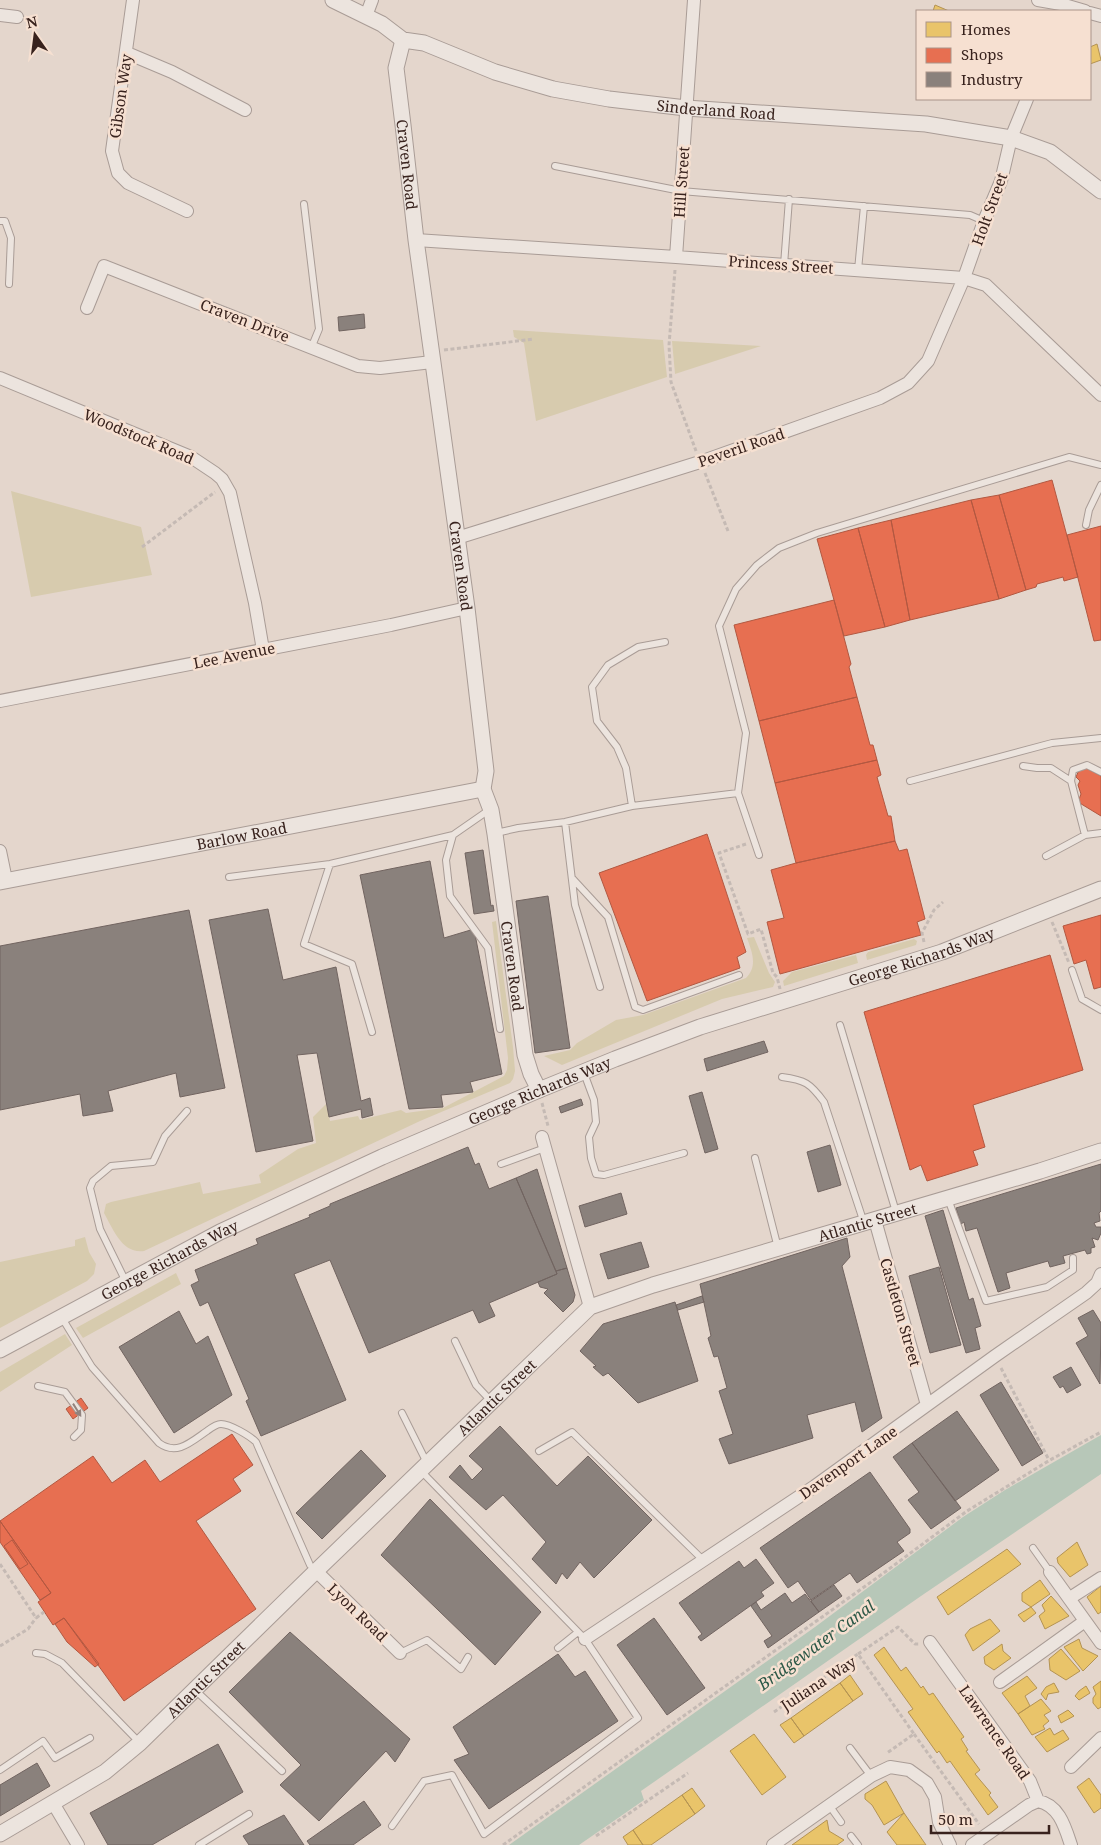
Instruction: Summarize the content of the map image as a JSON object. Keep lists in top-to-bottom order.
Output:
{
  "streets": {
    "street": [
      "Gibson Way",
      "Sinderland Road",
      "Craven Road",
      "Hill Street",
      "Holt Street",
      "Princess Street",
      "Craven Drive",
      "Woodstock Road",
      "Peveril Road",
      "Lee Avenue",
      "Barlow Road",
      "George Richards Way",
      "Atlantic Street",
      "Castleton Street",
      "Davenport Lane",
      "Lyon Road",
      "Lawrence Road"
    ],
    "path": ["Juliana Way"]
  },
  "crossings": [
    ["Sinderland Road", "Craven Road"],
    ["Sinderland Road", "Hill Street"],
    ["Sinderland Road", "Holt Street"],
    ["Craven Road", "Princess Street"],
    ["Craven Road", "Craven Drive"],
    ["Craven Road", "Peveril Road"],
    ["Craven Road", "Lee Avenue"],
    ["Craven Road", "Barlow Road"],
    ["Craven Road", "George Richards Way"],
    ["Hill Street", "Princess Street"],
    ["Holt Street", "Princess Street"],
    ["Holt Street", "Peveril Road"],
    ["Princess Street", "Peveril Road"],
    ["Atlantic Street", "Castleton Street"],
    ["Atlantic Street", "Lyon Road"],
    ["Castleton Street", "Davenport Lane"]
  ],
  "water": ["Bridgewater Canal"],
  "legend": ["Homes", "Shops", "Industry"],
  "scale_bar": "50 m",
  "north": "top"
}
